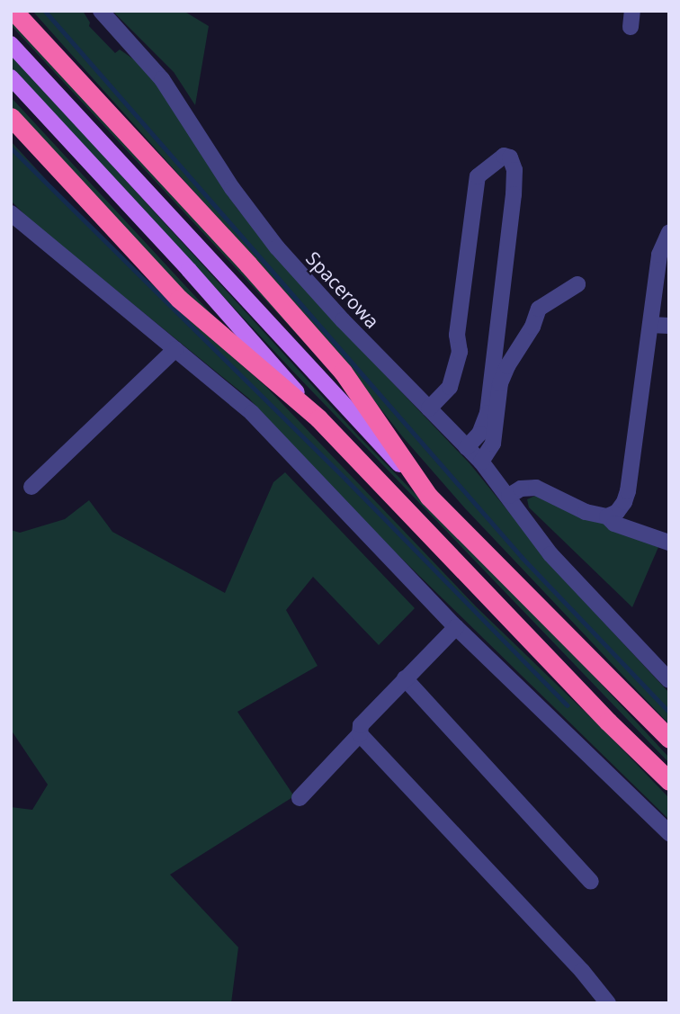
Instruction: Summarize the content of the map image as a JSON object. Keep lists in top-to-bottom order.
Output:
{
  "streets": {
    "street": ["Spacerowa"]
  }
}
